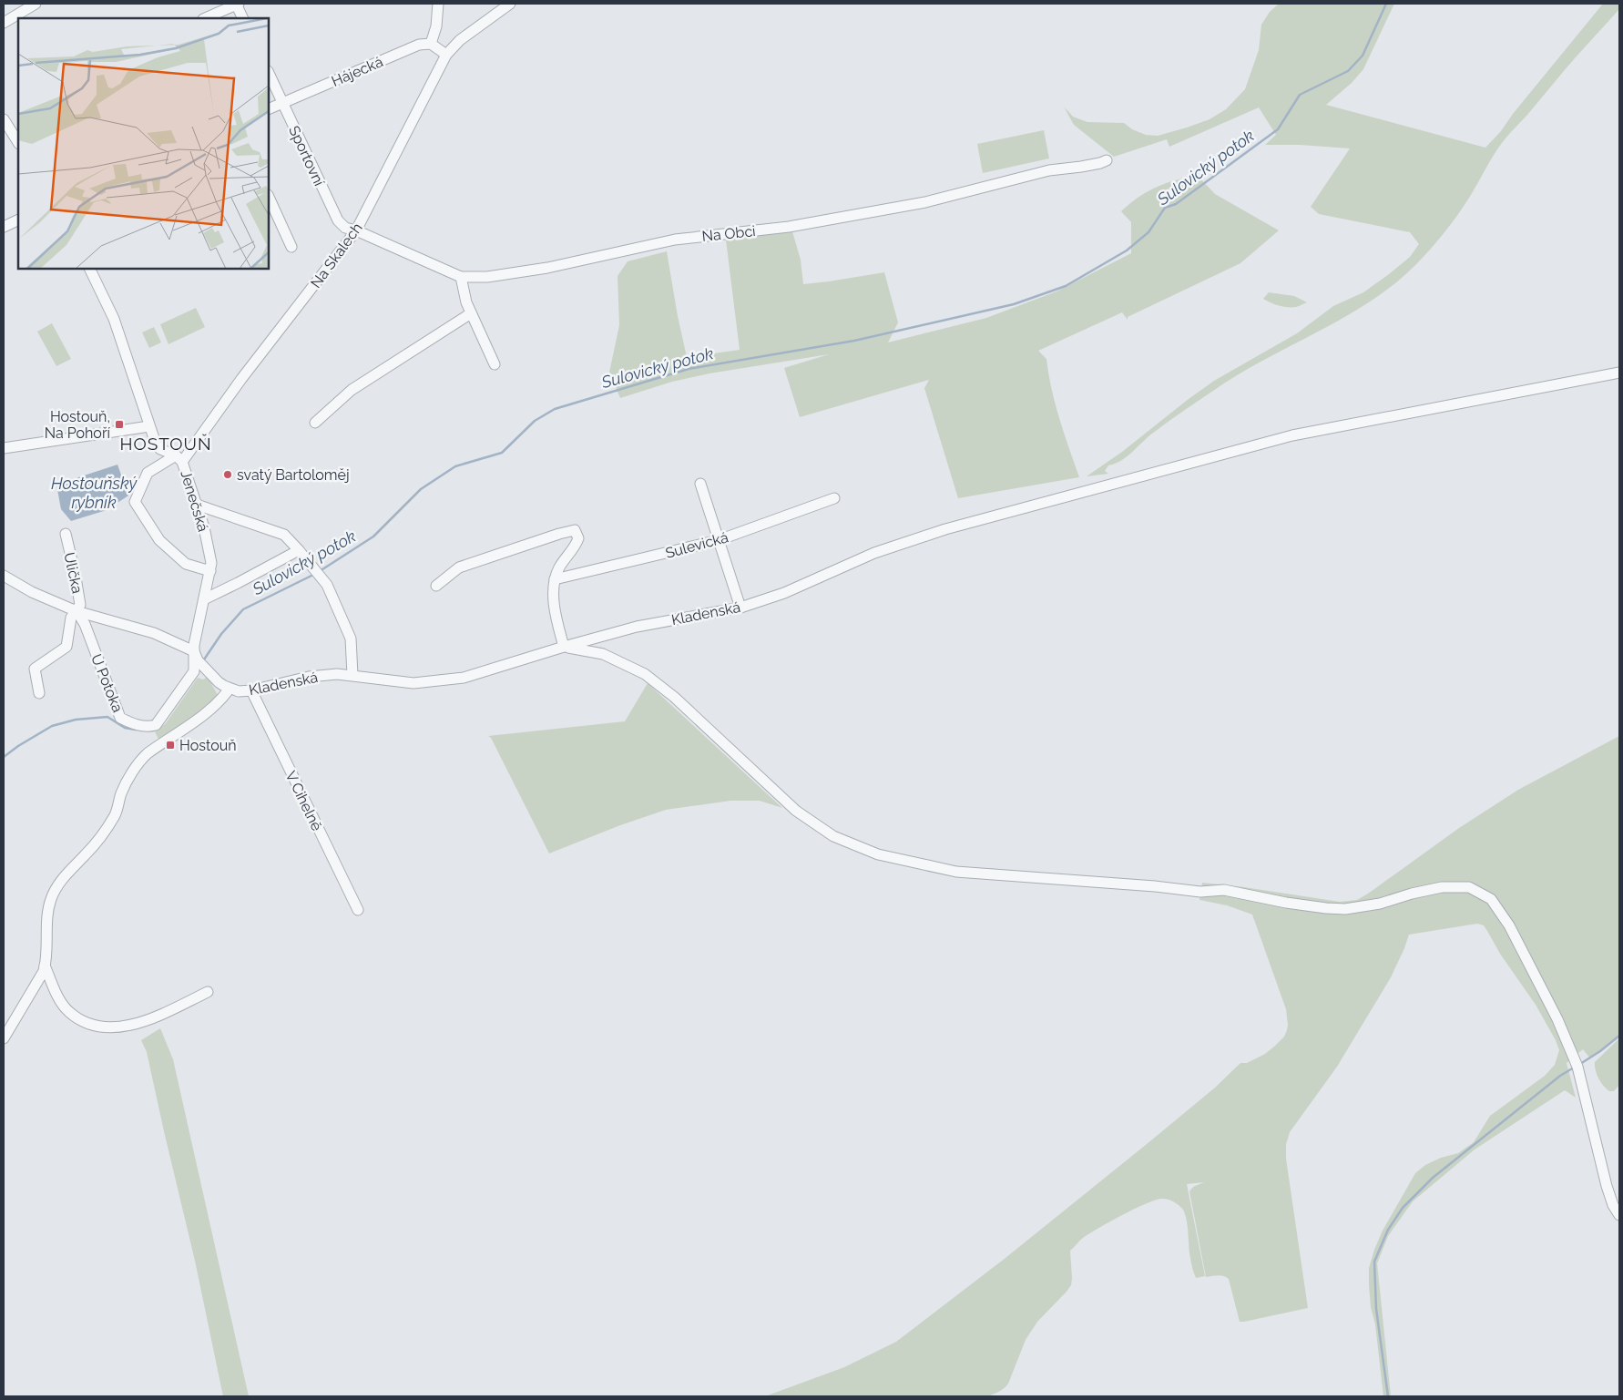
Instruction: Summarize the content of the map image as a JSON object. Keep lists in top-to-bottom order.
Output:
{
  "streets": {
    "street": [
      "Hájecká",
      "Sportovní",
      "Na Obci",
      "Na Skalech",
      "Jenečská",
      "Sulevická",
      "Ulička",
      "Kladenská",
      "U Potoka",
      "V Cihelně"
    ]
  },
  "crossings": [
    ["Hájecká", "Sportovní"],
    ["Sportovní", "Na Obci"],
    ["Sportovní", "Na Skalech"],
    ["Na Obci", "Na Skalech"],
    ["Na Skalech", "Jenečská"],
    ["Jenečská", "Kladenská"],
    ["Jenečská", "U Potoka"],
    ["Ulička", "U Potoka"],
    ["Kladenská", "U Potoka"],
    ["Kladenská", "V Cihelně"]
  ],
  "districts": ["HOSTOUŇ"],
  "water": ["Sulovický potok", "Hostouňský rybník"],
  "places": {
    "transit": ["Hostouň, Na Pohoří", "Hostouň"],
    "other": ["svatý Bartoloměj"]
  }
}
